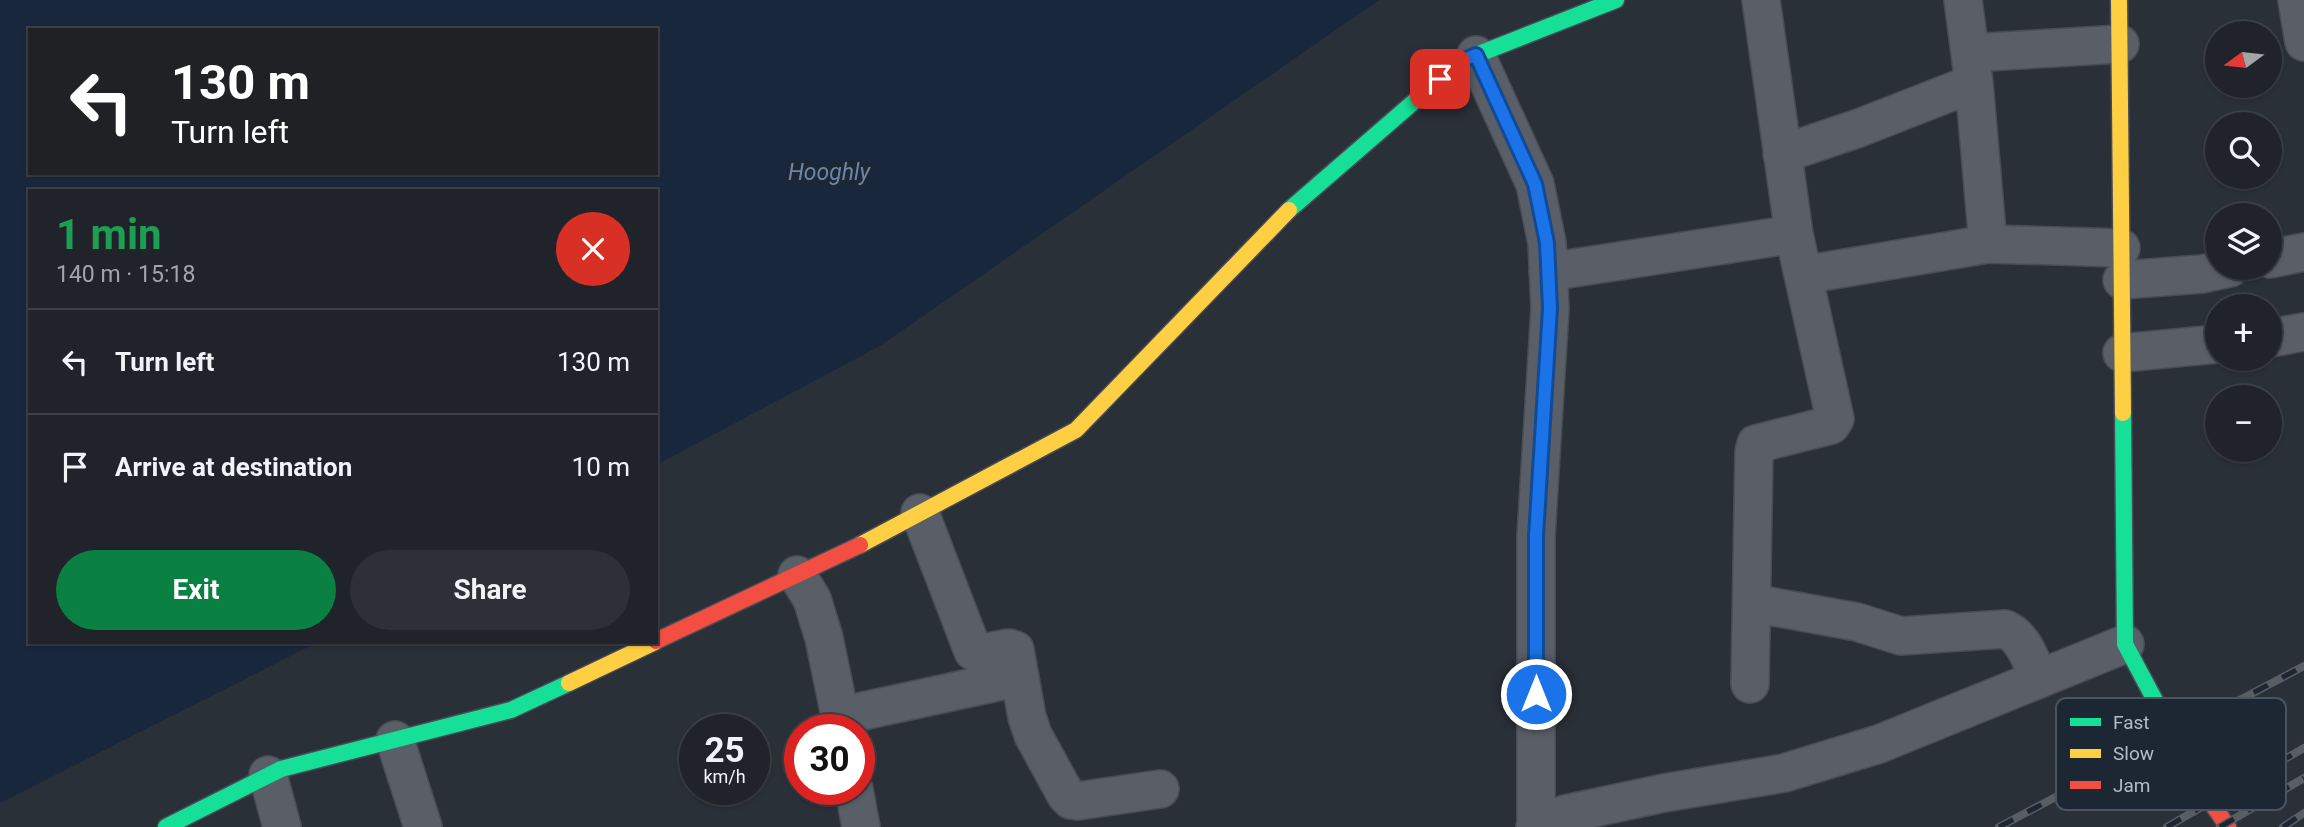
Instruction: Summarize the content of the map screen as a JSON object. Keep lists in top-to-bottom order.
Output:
{
  "water": ["Hooghly"],
  "legend": ["Fast", "Slow", "Jam"],
  "north": "left",
  "page": {
    "map_buttons": ["+", "−"],
    "turn": ["130 m", "Turn left"],
    "heading": ["1 min", "140 m · 15:18"],
    "list": [
      {
        "name": "Turn left",
        "value": "130 m"
      },
      {
        "name": "Arrive at destination",
        "value": "10 m"
      }
    ],
    "buttons": ["Exit", "Share"],
    "speed": "25 km/h",
    "limit": "30"
  }
}
